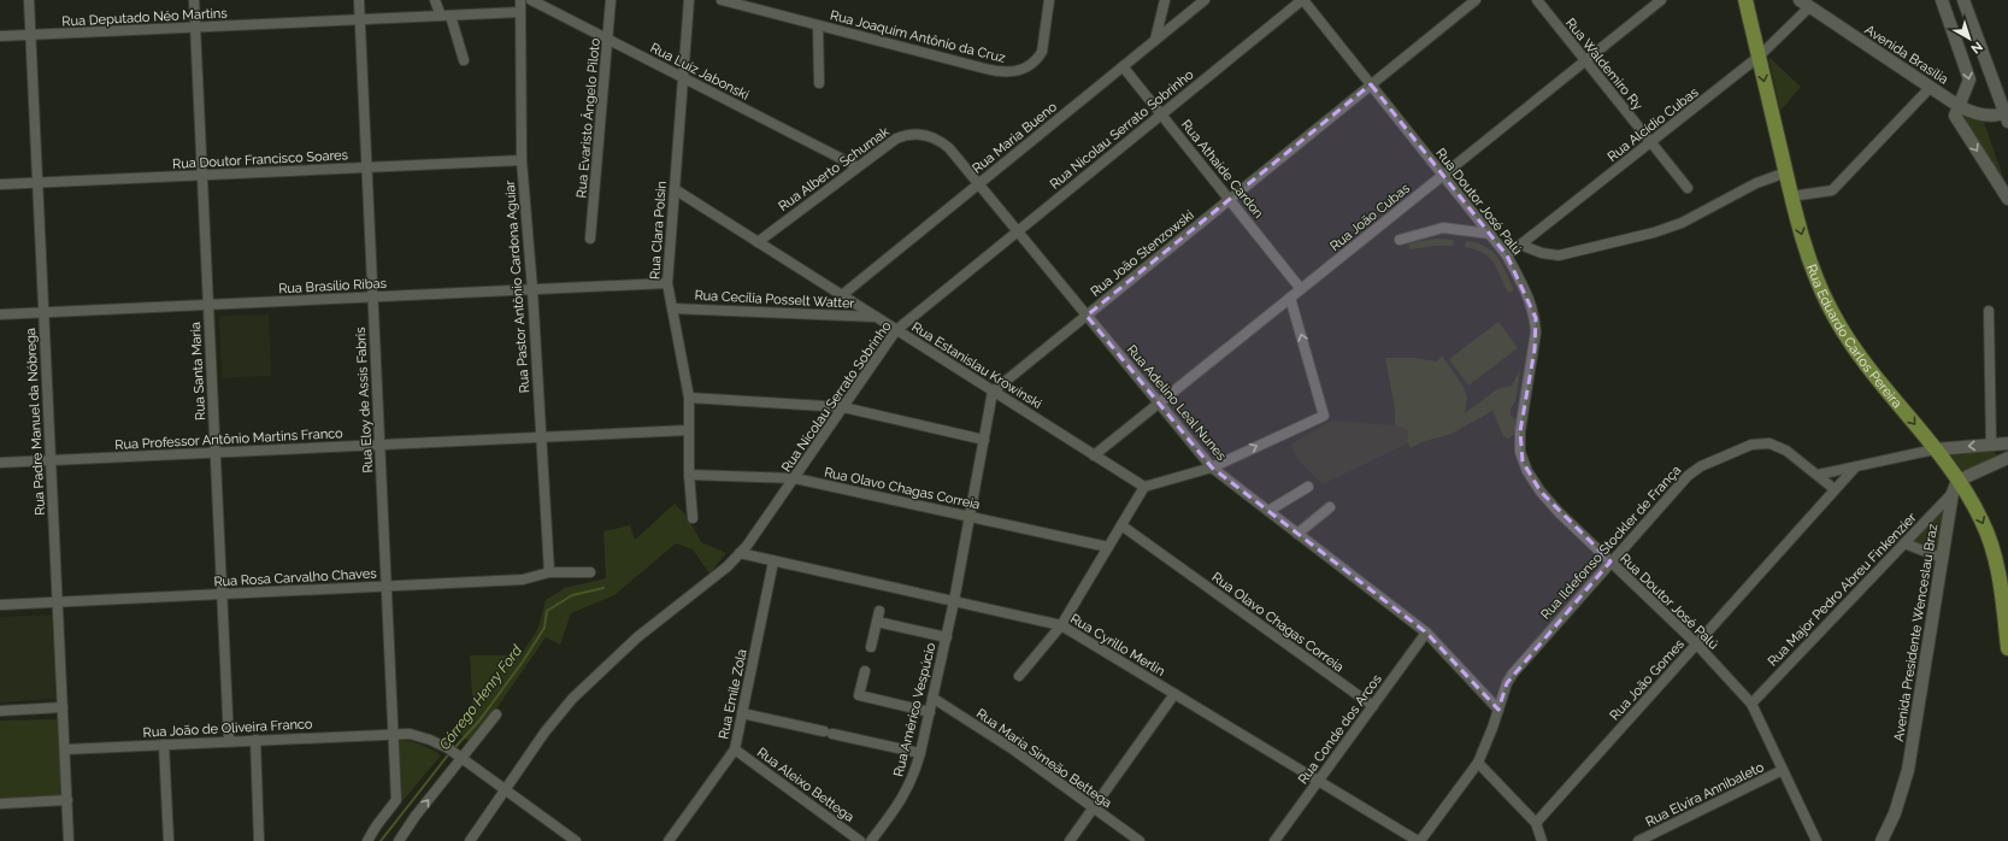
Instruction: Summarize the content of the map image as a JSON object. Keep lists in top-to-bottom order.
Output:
{
  "streets": {
    "main road": ["Rua Eduardo Carlos Pereira"],
    "street": [
      "Rua Deputado Néo Martins",
      "Rua Joaquim Antônio da Cruz",
      "Avenida Brasília",
      "Rua Waldemiro Ry",
      "Rua Luiz Jabonski",
      "Rua Evaristo Ângelo Piloto",
      "Rua Alcídio Cubas",
      "Rua Nicolau Serrato Sobrinho",
      "Rua Maria Bueno",
      "Rua Doutor Francisco Soares",
      "Rua Alberto Schumak",
      "Rua Athaíde Cardon",
      "Rua Doutor José Palú",
      "Rua João Cubas",
      "Rua Clara Polsin",
      "Rua João Stenzowski",
      "Rua Brasílio Ribas",
      "Rua Pastor Antônio Cardona Aguiar",
      "Rua Cecília Posselt Watter",
      "Rua Estanislau Krowinski",
      "Rua Santa Maria",
      "Rua Eloy de Assis Fabris",
      "Rua Adelino Leal Nunes",
      "Rua Padre Manuel da Nóbrega",
      "Rua Professor Antônio Martins Franco",
      "Rua Olavo Chagas Correia",
      "Rua Ildefonso Stockler de França",
      "Rua Rosa Carvalho Chaves",
      "Rua Major Pedro Abreu Finkenzier",
      "Avenida Presidente Wenceslau Braz",
      "Rua Cyrillo Merlin",
      "Rua João Gomes",
      "Rua Emile Zola",
      "Rua Américo Vespúcio",
      "Rua João de Oliveira Franco",
      "Rua Conde dos Arcos",
      "Rua Maria Simeão Bettega",
      "Rua Aleixo Bettega",
      "Rua Elvira Annibaleto"
    ]
  },
  "crossings": [
    ["Rua Deputado Néo Martins", "Rua Pastor Antônio Cardona Aguiar"],
    ["Rua Deputado Néo Martins", "Rua Santa Maria"],
    ["Rua Deputado Néo Martins", "Rua Eloy de Assis Fabris"],
    ["Rua Deputado Néo Martins", "Rua Padre Manuel da Nóbrega"],
    ["Avenida Brasília", "Rua Alcídio Cubas"],
    ["Rua Waldemiro Ry", "Rua Alcídio Cubas"],
    ["Rua Waldemiro Ry", "Rua João Cubas"],
    ["Rua Luiz Jabonski", "Rua Evaristo Ângelo Piloto"],
    ["Rua Luiz Jabonski", "Rua Alberto Schumak"],
    ["Rua Luiz Jabonski", "Rua Clara Polsin"],
    ["Rua Alcídio Cubas", "Rua Doutor José Palú"],
    ["Rua Alcídio Cubas", "Rua Eduardo Carlos Pereira"],
    ["Rua Nicolau Serrato Sobrinho", "Rua Athaíde Cardon"],
    ["Rua Nicolau Serrato Sobrinho", "Rua Doutor José Palú"],
    ["Rua Nicolau Serrato Sobrinho", "Rua Estanislau Krowinski"],
    ["Rua Nicolau Serrato Sobrinho", "Rua Adelino Leal Nunes"],
    ["Rua Nicolau Serrato Sobrinho", "Rua Olavo Chagas Correia"],
    ["Rua Nicolau Serrato Sobrinho", "Rua Cyrillo Merlin"],
    ["Rua Nicolau Serrato Sobrinho", "Rua João de Oliveira Franco"],
    ["Rua Maria Bueno", "Rua Athaíde Cardon"],
    ["Rua Maria Bueno", "Rua Estanislau Krowinski"],
    ["Rua Maria Bueno", "Rua Adelino Leal Nunes"],
    ["Rua Doutor Francisco Soares", "Rua Pastor Antônio Cardona Aguiar"],
    ["Rua Doutor Francisco Soares", "Rua Santa Maria"],
    ["Rua Doutor Francisco Soares", "Rua Eloy de Assis Fabris"],
    ["Rua Doutor Francisco Soares", "Rua Padre Manuel da Nóbrega"],
    ["Rua Alberto Schumak", "Rua Estanislau Krowinski"],
    ["Rua Alberto Schumak", "Rua Adelino Leal Nunes"],
    ["Rua Athaíde Cardon", "Rua João Cubas"],
    ["Rua Athaíde Cardon", "Rua João Stenzowski"],
    ["Rua Doutor José Palú", "Rua João Cubas"],
    ["Rua Doutor José Palú", "Rua João Stenzowski"],
    ["Rua Doutor José Palú", "Rua Ildefonso Stockler de França"],
    ["Rua Doutor José Palú", "Rua Major Pedro Abreu Finkenzier"],
    ["Rua Doutor José Palú", "Rua João Gomes"],
    ["Rua Doutor José Palú", "Rua Elvira Annibaleto"],
    ["Rua João Cubas", "Rua Estanislau Krowinski"],
    ["Rua João Cubas", "Rua Adelino Leal Nunes"],
    ["Rua Clara Polsin", "Rua Brasílio Ribas"],
    ["Rua Clara Polsin", "Rua Cecília Posselt Watter"],
    ["Rua Clara Polsin", "Rua Estanislau Krowinski"],
    ["Rua Clara Polsin", "Rua Professor Antônio Martins Franco"],
    ["Rua Clara Polsin", "Rua Olavo Chagas Correia"],
    ["Rua João Stenzowski", "Rua Estanislau Krowinski"],
    ["Rua João Stenzowski", "Rua Adelino Leal Nunes"],
    ["Rua Brasílio Ribas", "Rua Pastor Antônio Cardona Aguiar"],
    ["Rua Brasílio Ribas", "Rua Santa Maria"],
    ["Rua Brasílio Ribas", "Rua Eloy de Assis Fabris"],
    ["Rua Brasílio Ribas", "Rua Padre Manuel da Nóbrega"],
    ["Rua Pastor Antônio Cardona Aguiar", "Rua Professor Antônio Martins Franco"],
    ["Rua Pastor Antônio Cardona Aguiar", "Rua Rosa Carvalho Chaves"],
    ["Rua Cecília Posselt Watter", "Rua Estanislau Krowinski"],
    ["Rua Eduardo Carlos Pereira", "Rua Major Pedro Abreu Finkenzier"],
    ["Rua Eduardo Carlos Pereira", "Avenida Presidente Wenceslau Braz"],
    ["Rua Santa Maria", "Rua Professor Antônio Martins Franco"],
    ["Rua Santa Maria", "Rua Rosa Carvalho Chaves"],
    ["Rua Santa Maria", "Rua João de Oliveira Franco"],
    ["Rua Eloy de Assis Fabris", "Rua Professor Antônio Martins Franco"],
    ["Rua Eloy de Assis Fabris", "Rua Rosa Carvalho Chaves"],
    ["Rua Eloy de Assis Fabris", "Rua João de Oliveira Franco"],
    ["Rua Adelino Leal Nunes", "Rua Ildefonso Stockler de França"],
    ["Rua Adelino Leal Nunes", "Rua Conde dos Arcos"],
    ["Rua Padre Manuel da Nóbrega", "Rua Professor Antônio Martins Franco"],
    ["Rua Padre Manuel da Nóbrega", "Rua Rosa Carvalho Chaves"],
    ["Rua Padre Manuel da Nóbrega", "Rua João de Oliveira Franco"],
    ["Rua Olavo Chagas Correia", "Rua Conde dos Arcos"],
    ["Rua Ildefonso Stockler de França", "Rua Cyrillo Merlin"],
    ["Rua Ildefonso Stockler de França", "Rua João Gomes"],
    ["Rua Major Pedro Abreu Finkenzier", "Avenida Presidente Wenceslau Braz"],
    ["Rua Cyrillo Merlin", "Rua Emile Zola"],
    ["Rua Cyrillo Merlin", "Rua Américo Vespúcio"],
    ["Rua Cyrillo Merlin", "Rua Conde dos Arcos"],
    ["Rua Emile Zola", "Rua Aleixo Bettega"],
    ["Rua Américo Vespúcio", "Rua Maria Simeão Bettega"]
  ],
  "one_way": ["Rua Eduardo Carlos Pereira"],
  "water": ["Córrego Henry Ford"],
  "north": "bottom right"
}
